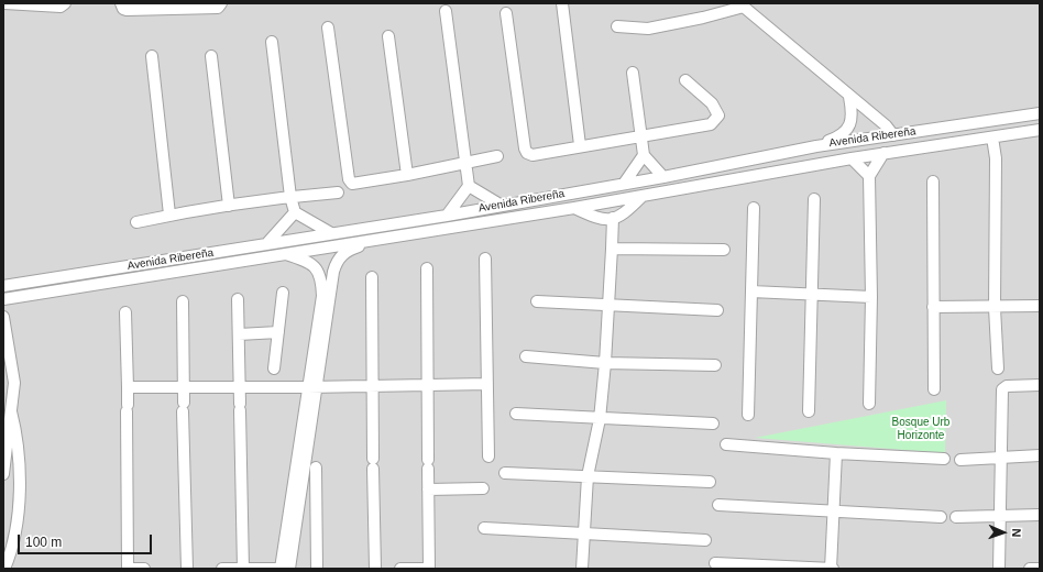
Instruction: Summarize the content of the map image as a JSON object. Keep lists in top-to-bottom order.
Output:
{
  "streets": {
    "street": ["Avenida Ribereña"]
  },
  "parks": ["Bosque Urb Horizonte"],
  "scale_bar": "100 m",
  "north": "right"
}
